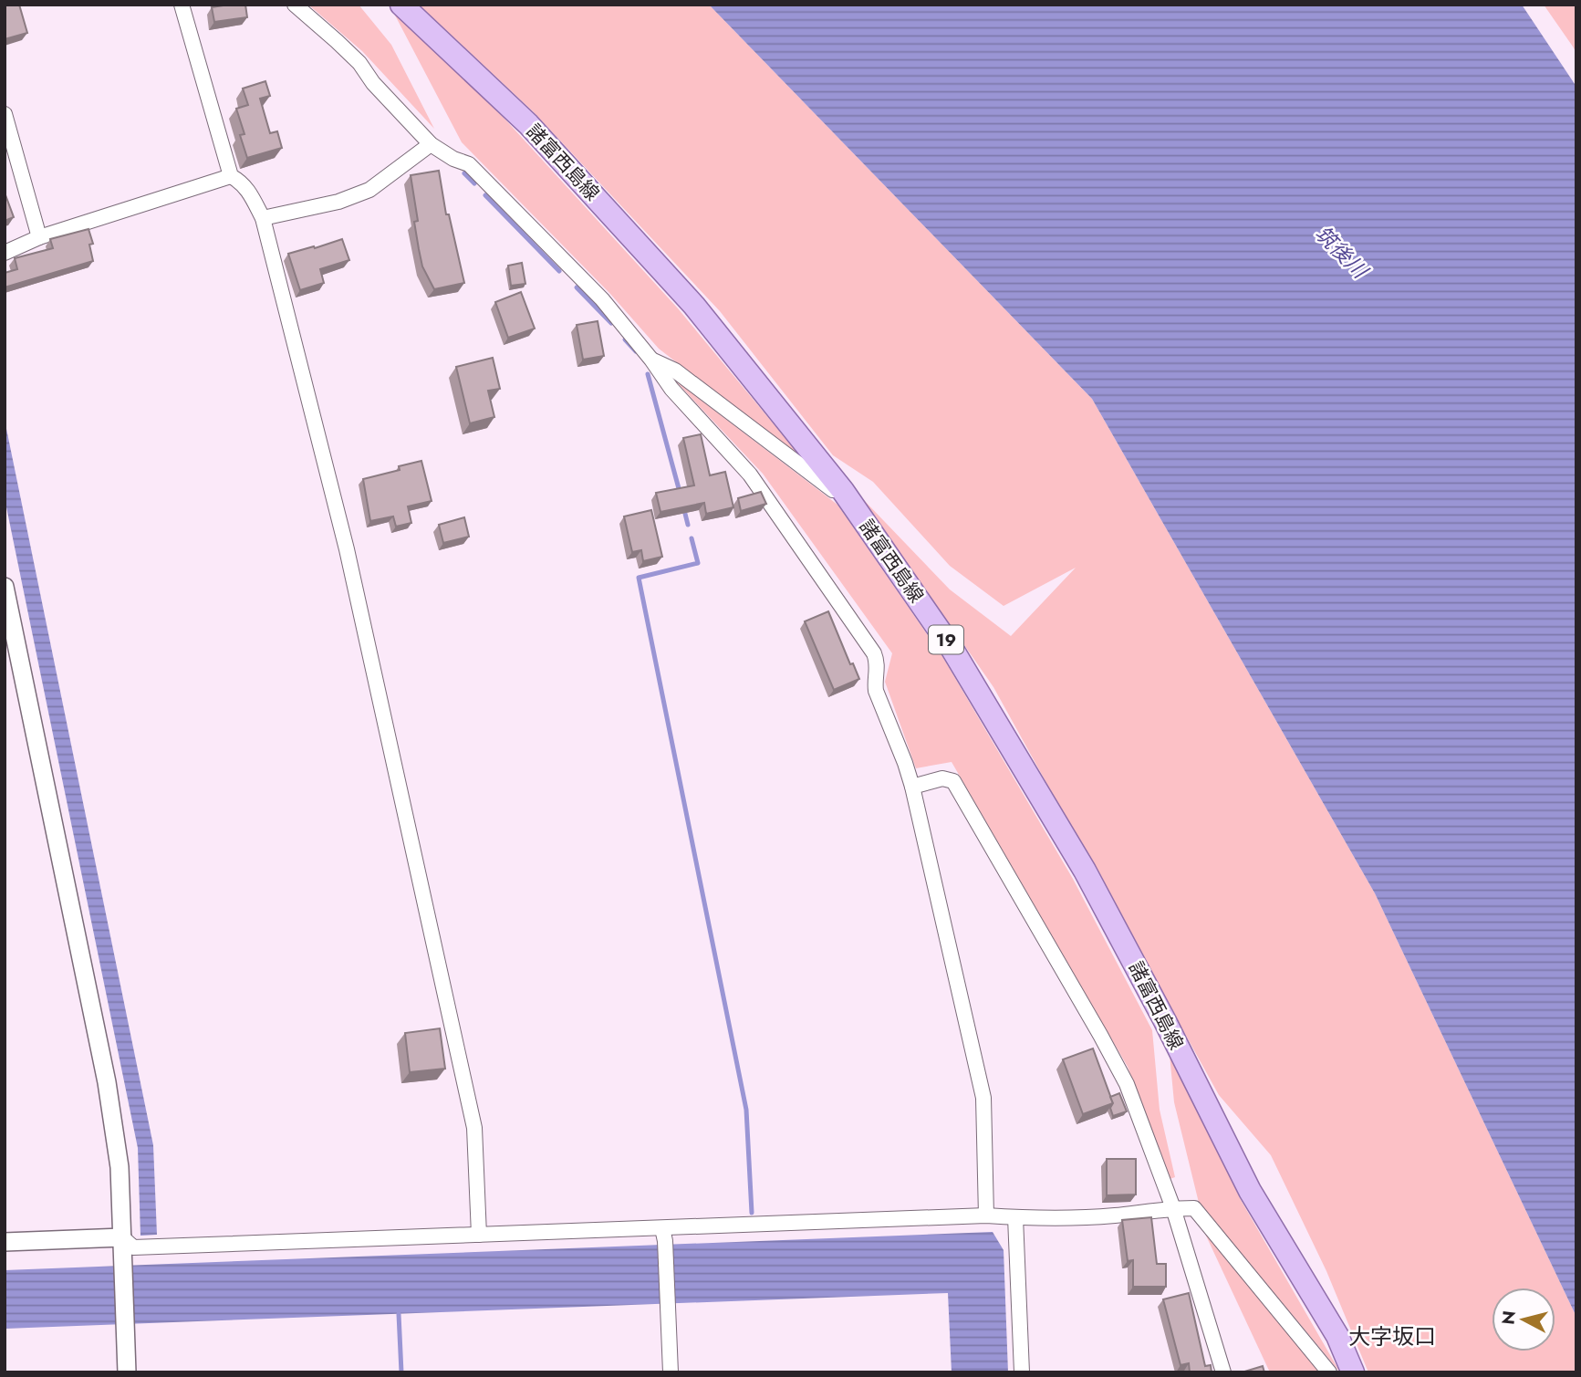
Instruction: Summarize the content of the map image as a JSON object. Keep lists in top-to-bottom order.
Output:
{
  "streets": {
    "main road": ["諸富西島線", "19"]
  },
  "districts": ["大字坂口"],
  "water": ["筑後川"],
  "north": "left"
}
